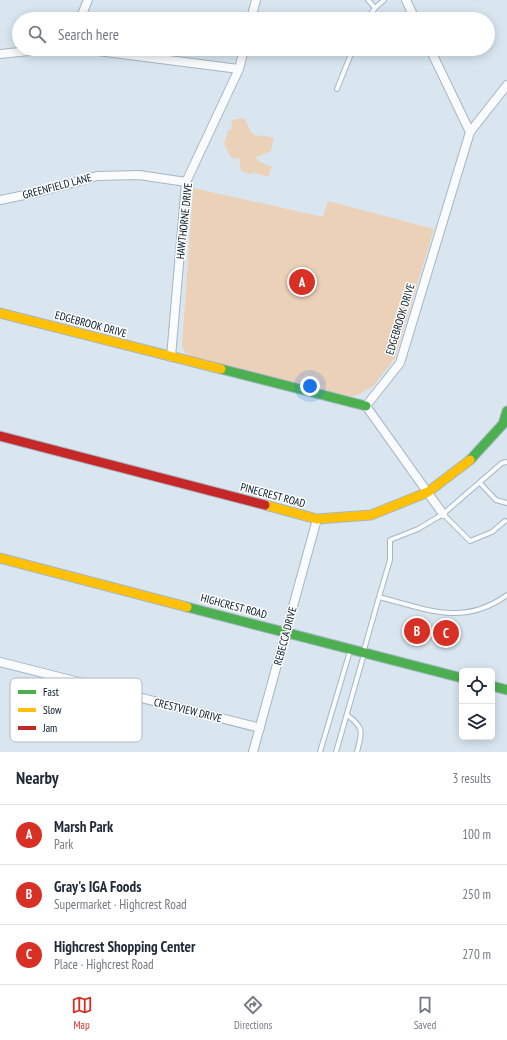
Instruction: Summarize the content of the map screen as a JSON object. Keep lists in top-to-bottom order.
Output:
{
  "streets": {
    "street": [
      "GREENFIELD LANE",
      "HAWTHORNE DRIVE",
      "EDGEBROOK DRIVE",
      "PINECREST ROAD",
      "HIGHCREST ROAD",
      "REBECCA DRIVE",
      "CRESTVIEW DRIVE"
    ]
  },
  "crossings": [
    ["GREENFIELD LANE", "HAWTHORNE DRIVE"],
    ["HAWTHORNE DRIVE", "EDGEBROOK DRIVE"],
    ["PINECREST ROAD", "REBECCA DRIVE"],
    ["HIGHCREST ROAD", "REBECCA DRIVE"],
    ["REBECCA DRIVE", "CRESTVIEW DRIVE"]
  ],
  "legend": ["Fast", "Slow", "Jam"],
  "page": {
    "search": "Search here",
    "pins": ["A", "B", "C"],
    "heading": ["Nearby", "3 results"],
    "list": [
      {
        "mark": "A",
        "name": "Marsh Park",
        "note": "Park",
        "value": "100 m"
      },
      {
        "mark": "B",
        "name": "Gray's IGA Foods",
        "note": "Supermarket · Highcrest Road",
        "value": "250 m"
      },
      {
        "mark": "C",
        "name": "Highcrest Shopping Center",
        "note": "Place · Highcrest Road",
        "value": "270 m"
      }
    ],
    "nav": ["Map", "Directions", "Saved"]
  }
}
